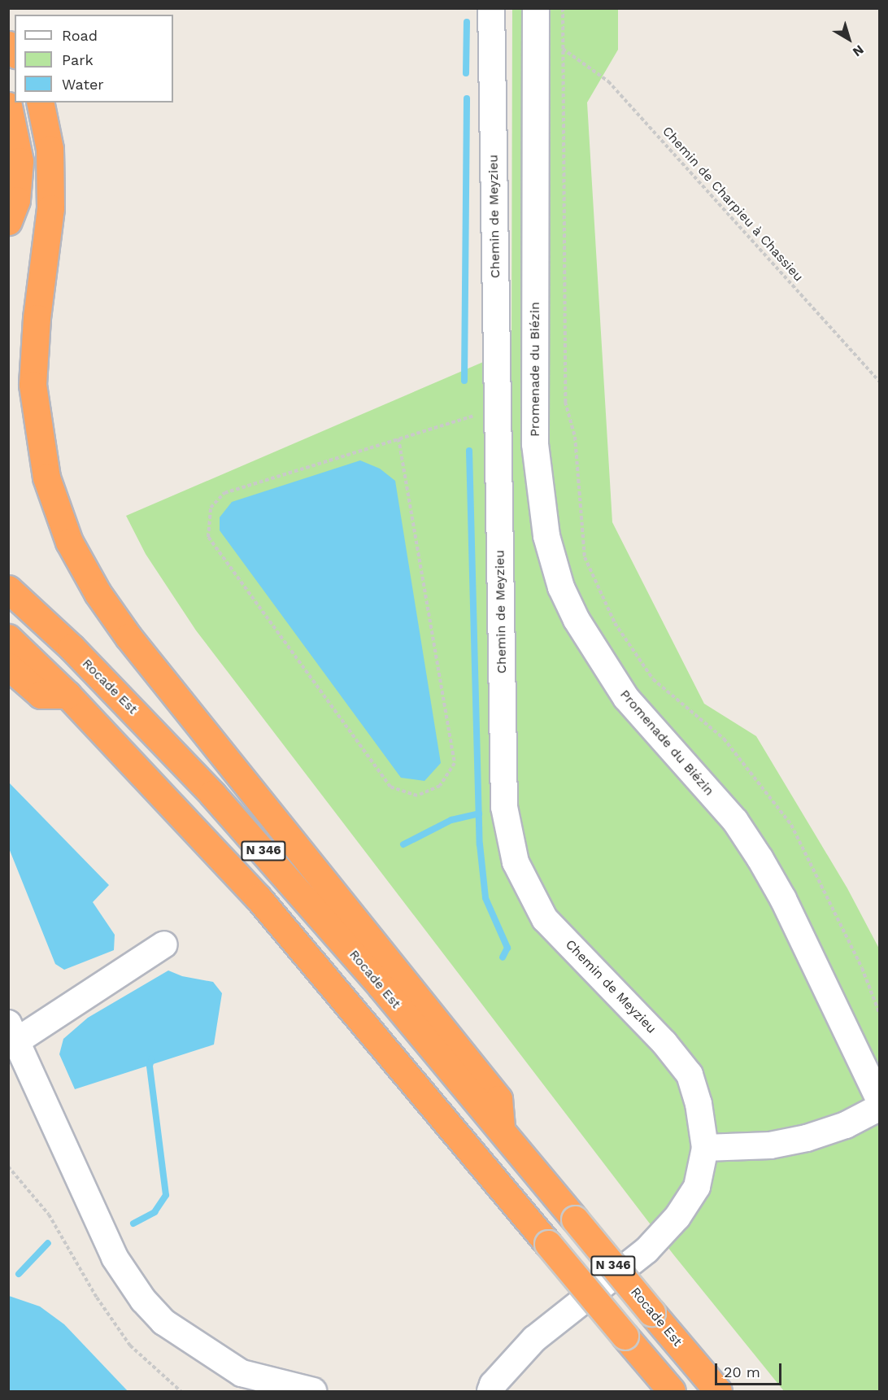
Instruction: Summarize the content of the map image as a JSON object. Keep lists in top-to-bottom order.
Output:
{
  "streets": {
    "highway": ["Rocade Est", "N 346"],
    "street": ["Chemin de Meyzieu", "Promenade du Biézin"],
    "path": ["Chemin de Charpieu à Chassieu"]
  },
  "legend": ["Road", "Park", "Water"],
  "scale_bar": "20 m",
  "north": "bottom right"
}
